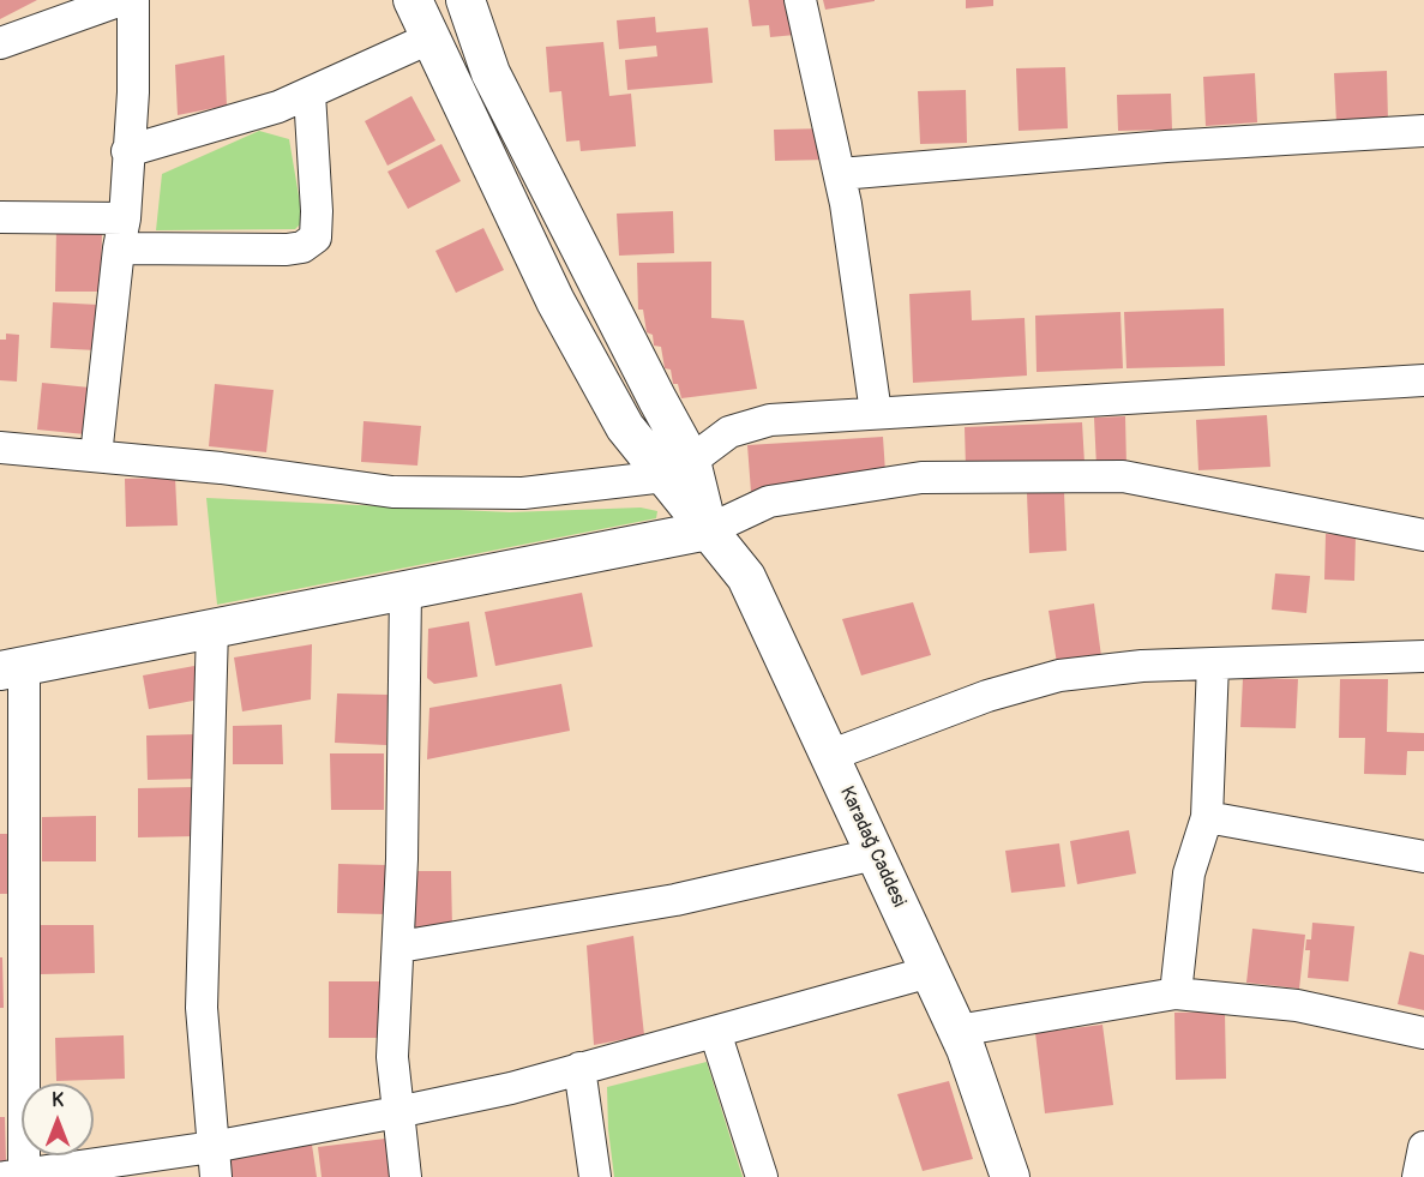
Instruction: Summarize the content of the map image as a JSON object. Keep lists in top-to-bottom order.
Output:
{
  "streets": {
    "street": ["Karadağ Caddesi"]
  },
  "north": "top"
}
